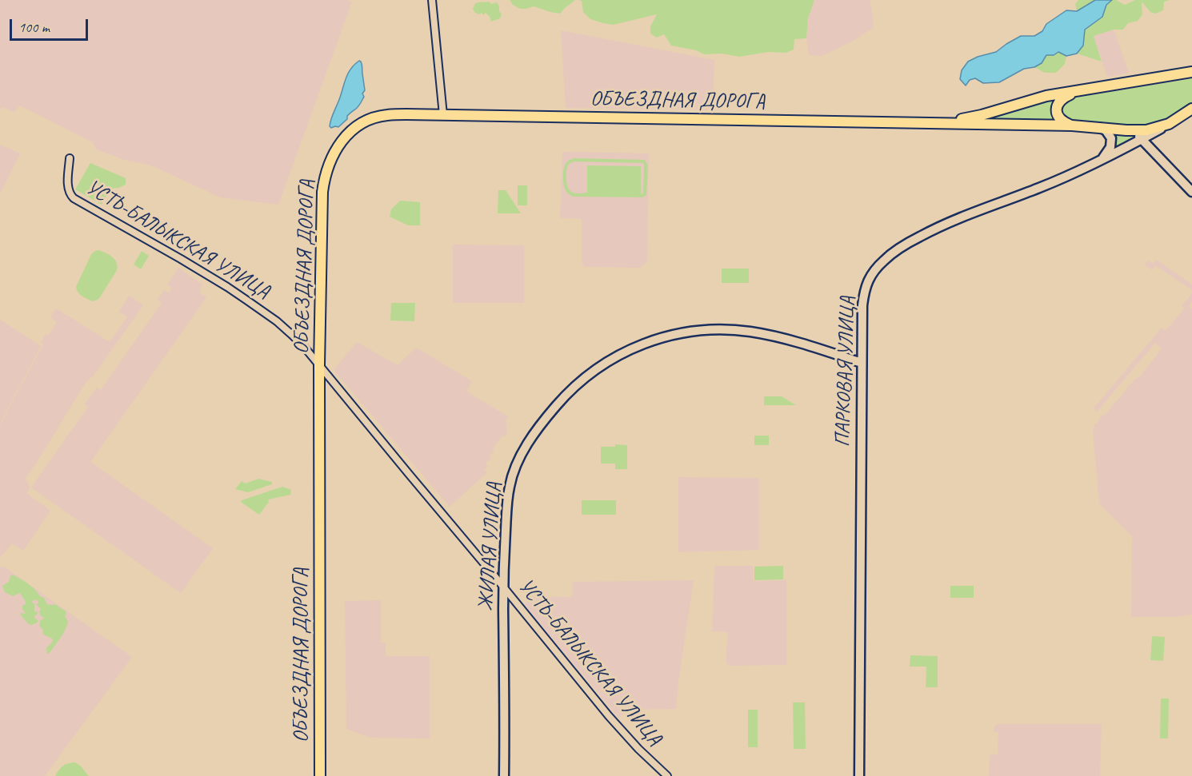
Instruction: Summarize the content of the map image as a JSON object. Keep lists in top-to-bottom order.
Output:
{
  "streets": {
    "main road": ["ОБЪЕЗДНАЯ ДОРОГА", "ПАРКОВАЯ УЛИЦА", "ЖИЛАЯ УЛИЦА"],
    "street": ["УСТЬ-БАЛЫКСКАЯ УЛИЦА"]
  },
  "crossings": [
    ["ОБЪЕЗДНАЯ ДОРОГА", "УСТЬ-БАЛЫКСКАЯ УЛИЦА"],
    ["УСТЬ-БАЛЫКСКАЯ УЛИЦА", "ЖИЛАЯ УЛИЦА"],
    ["ПАРКОВАЯ УЛИЦА", "ЖИЛАЯ УЛИЦА"]
  ],
  "scale_bar": "100 m"
}
